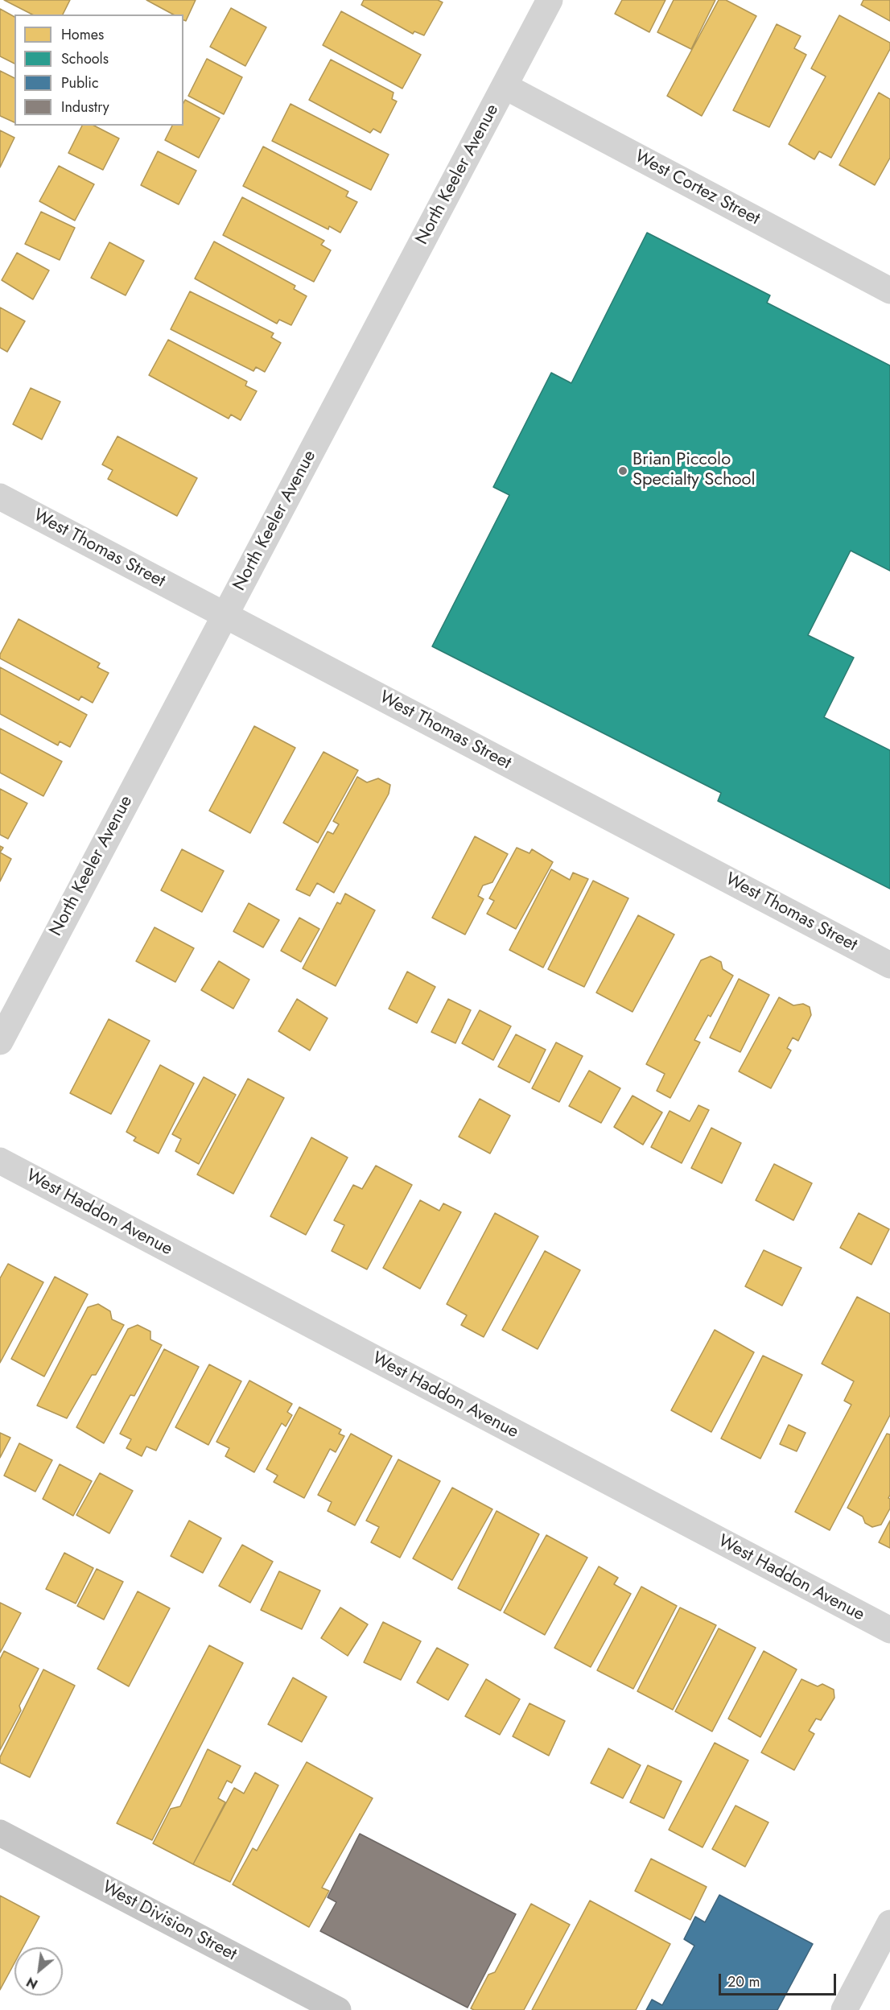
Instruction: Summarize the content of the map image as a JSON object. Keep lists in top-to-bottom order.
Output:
{
  "streets": {
    "main road": ["West Division Street"],
    "street": [
      "North Keeler Avenue",
      "West Cortez Street",
      "West Thomas Street",
      "West Haddon Avenue"
    ]
  },
  "crossings": [
    ["North Keeler Avenue", "West Cortez Street"],
    ["North Keeler Avenue", "West Thomas Street"]
  ],
  "places": ["Brian Piccolo Specialty School"],
  "legend": [
    "Homes",
    "Schools",
    "Public",
    "Industry"
  ],
  "scale_bar": "20 m",
  "north": "bottom left"
}
